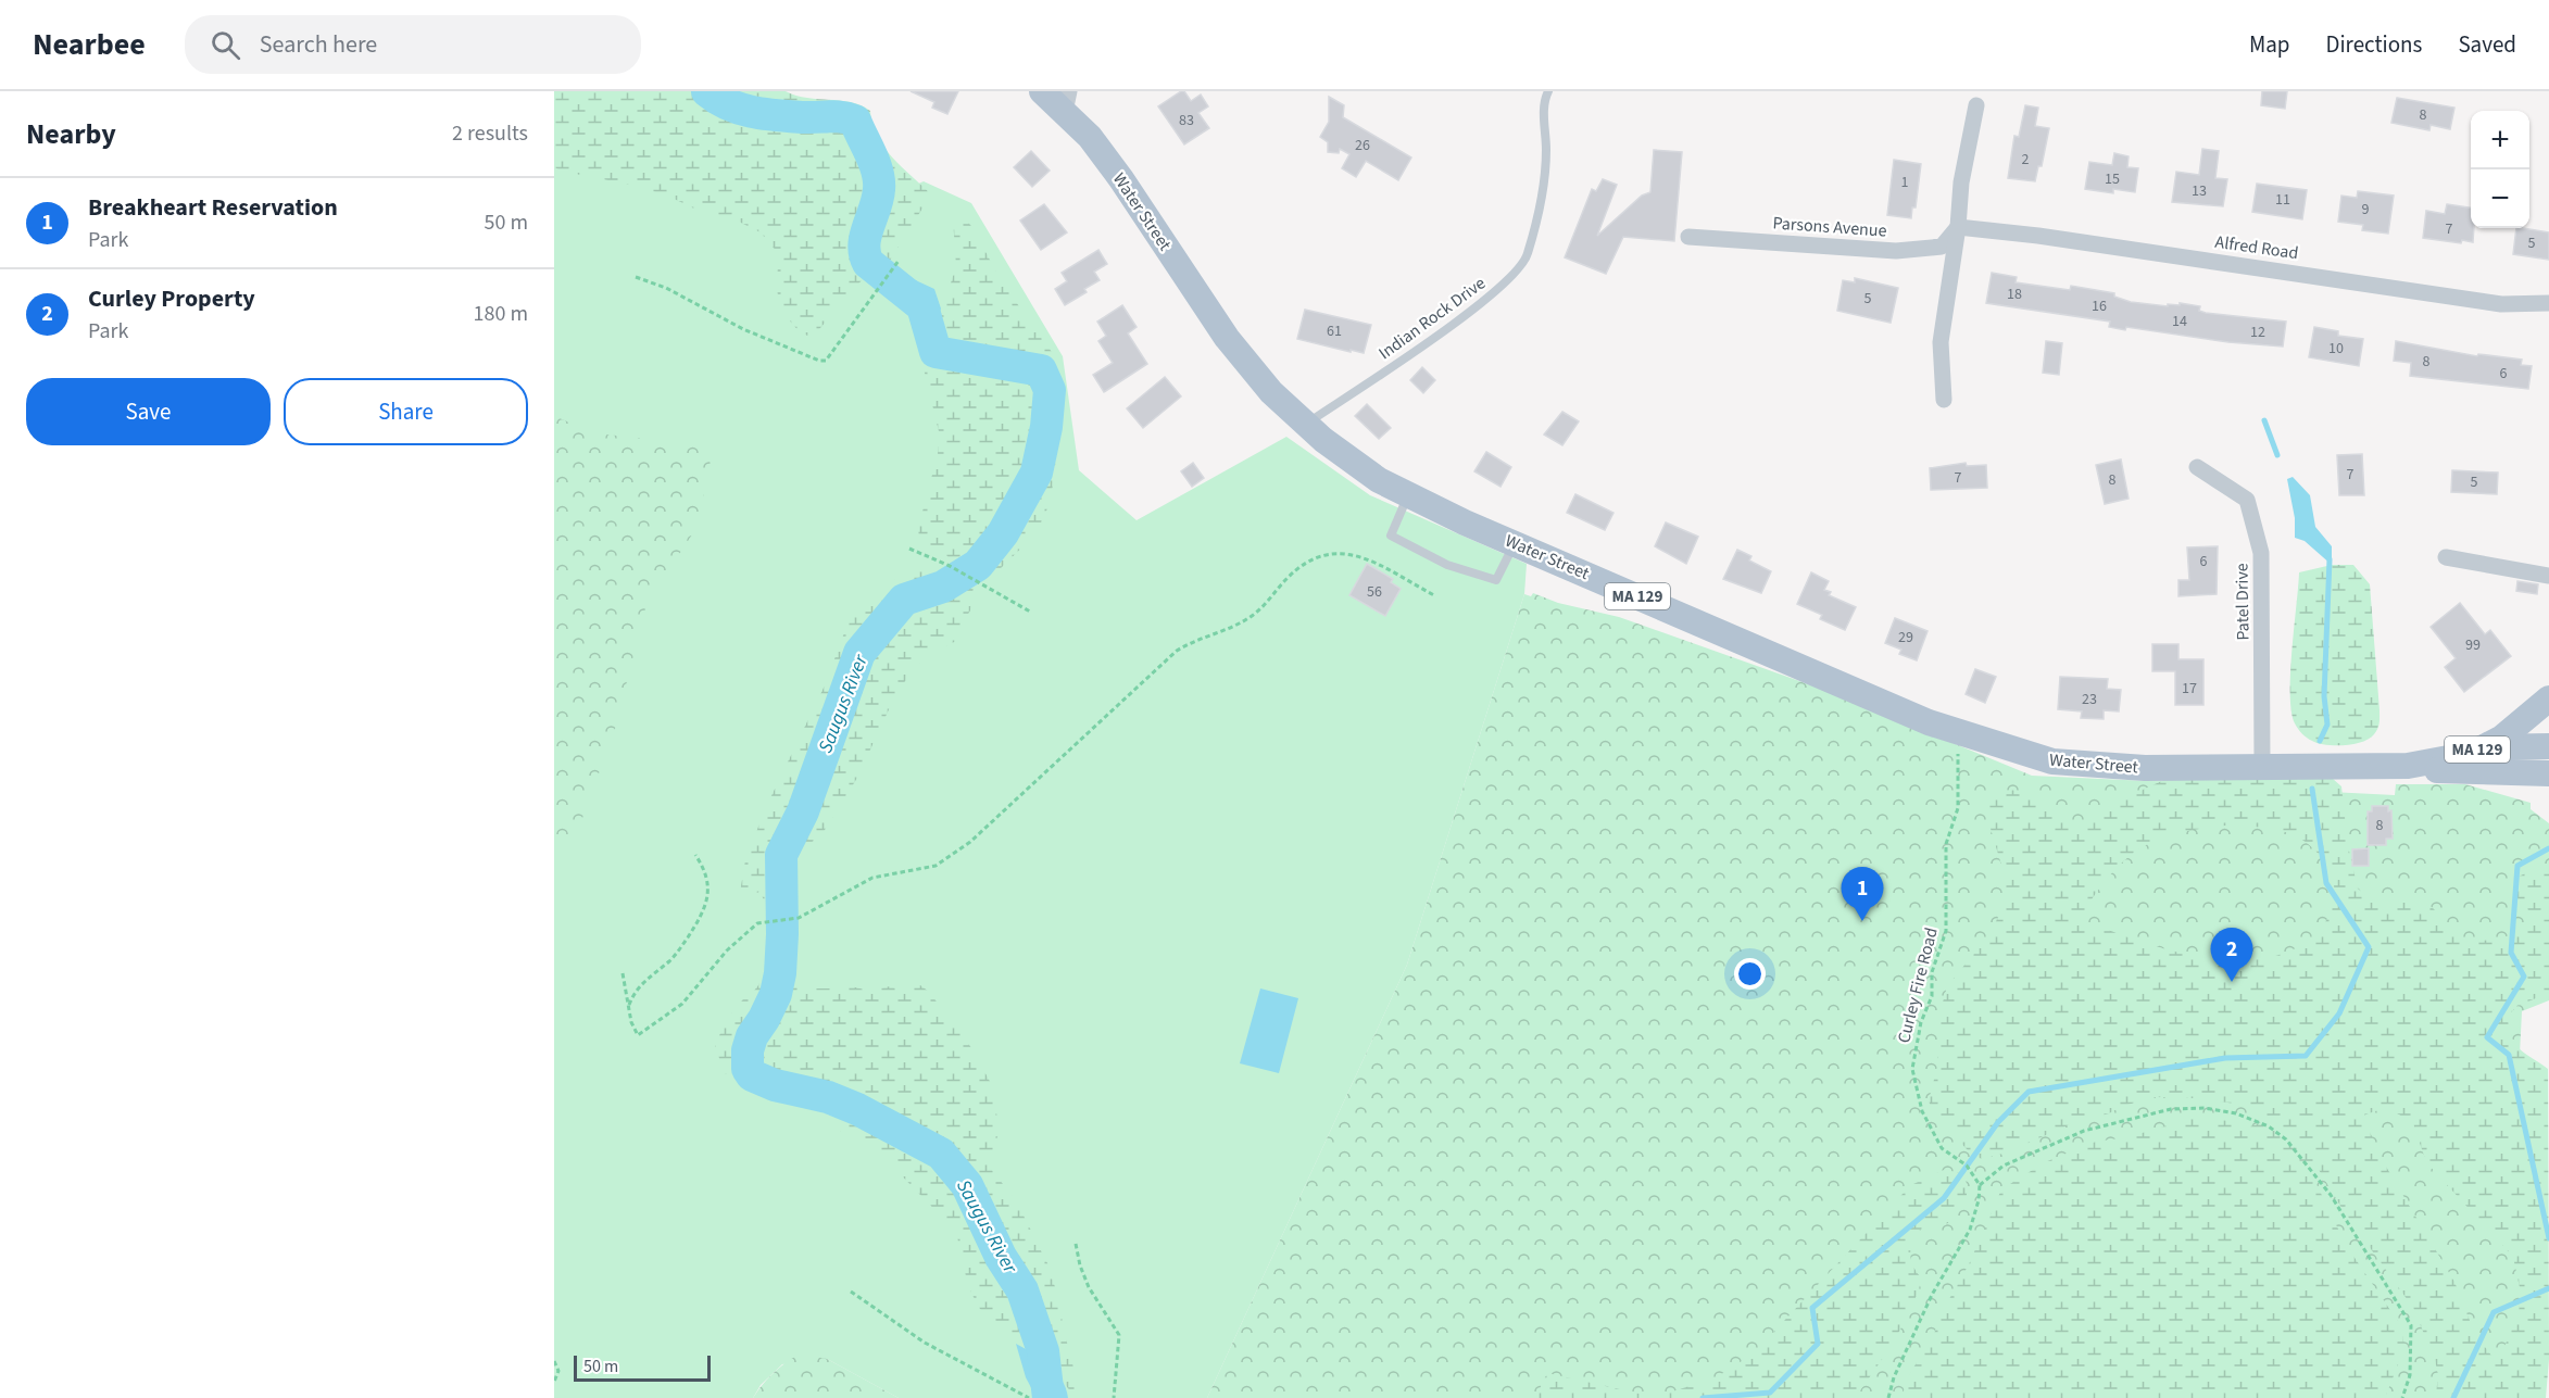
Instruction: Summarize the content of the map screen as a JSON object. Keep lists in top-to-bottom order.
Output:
{
  "streets": {
    "main road": ["Water Street", "MA 129"],
    "street": ["Parsons Avenue", "Alfred Road", "Patel Drive"],
    "lane": ["Indian Rock Drive"],
    "path": ["Curley Fire Road"]
  },
  "crossings": [
    ["Water Street", "Indian Rock Drive"],
    ["Water Street", "Patel Drive"],
    ["Water Street", "Curley Fire Road"],
    ["Parsons Avenue", "Alfred Road"]
  ],
  "water": ["Saugus River"],
  "house_numbers": [
    "8",
    "83",
    "26",
    "2",
    "15",
    "1",
    "13",
    "11",
    "9",
    "7",
    "5",
    "18",
    "5",
    "16",
    "14",
    "61",
    "12",
    "10",
    "8",
    "6",
    "7",
    "7",
    "8",
    "5",
    "6",
    "56",
    "29",
    "99",
    "17",
    "23",
    "8"
  ],
  "scale_bar": "50 m",
  "page": {
    "header": "Nearbee",
    "search": "Search here",
    "nav": ["Map", "Directions", "Saved"],
    "heading": ["Nearby", "2 results"],
    "map_buttons": ["+", "−"],
    "list": [
      {
        "mark": "1",
        "name": "Breakheart Reservation",
        "note": "Park",
        "value": "50 m"
      },
      {
        "mark": "2",
        "name": "Curley Property",
        "note": "Park",
        "value": "180 m"
      }
    ],
    "buttons": ["Save", "Share"],
    "pins": ["1", "2"],
    "scale": "50 m"
  }
}
